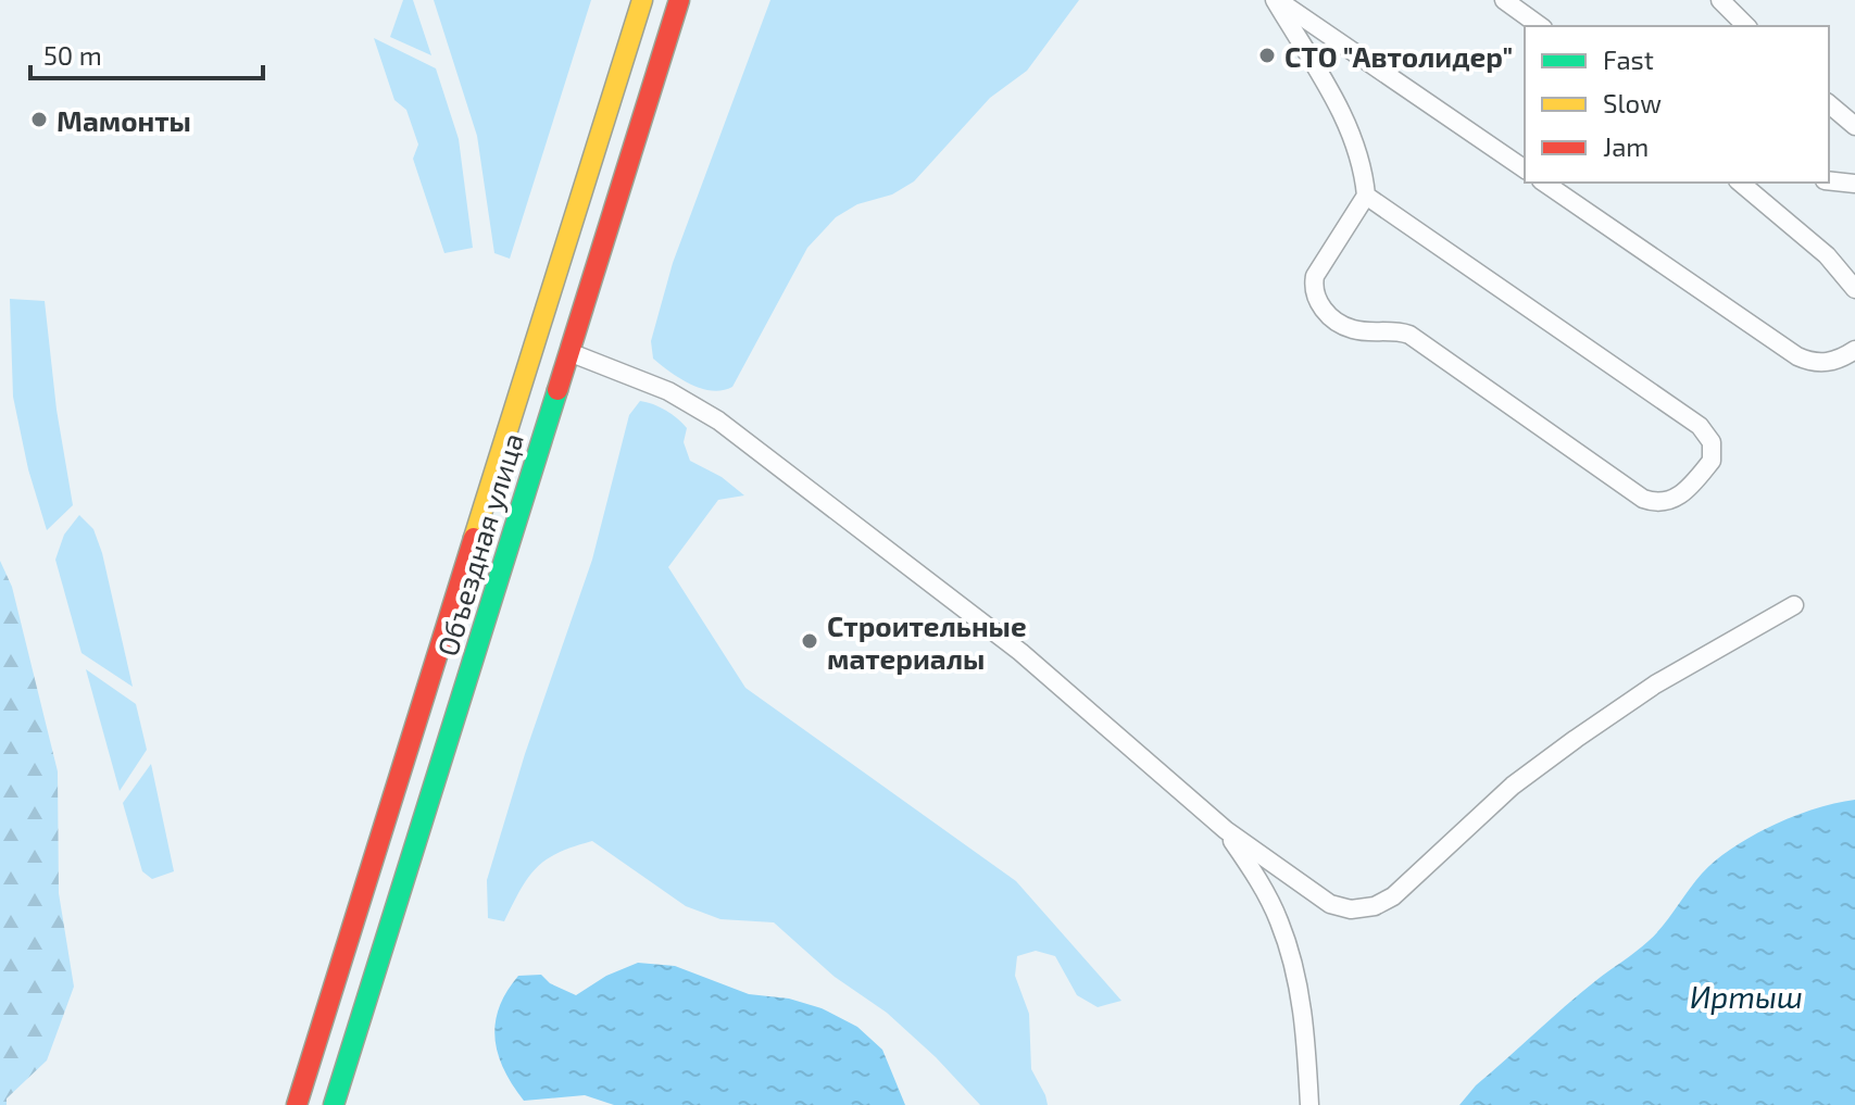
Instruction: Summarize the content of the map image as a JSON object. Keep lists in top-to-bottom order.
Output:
{
  "streets": {
    "main road": ["Объездная улица"]
  },
  "water": ["Иртыш"],
  "places": ["СТО \"Автолидер\"", "Мамонты", "Строительные материалы"],
  "legend": ["Fast", "Slow", "Jam"],
  "scale_bar": "50 m"
}
